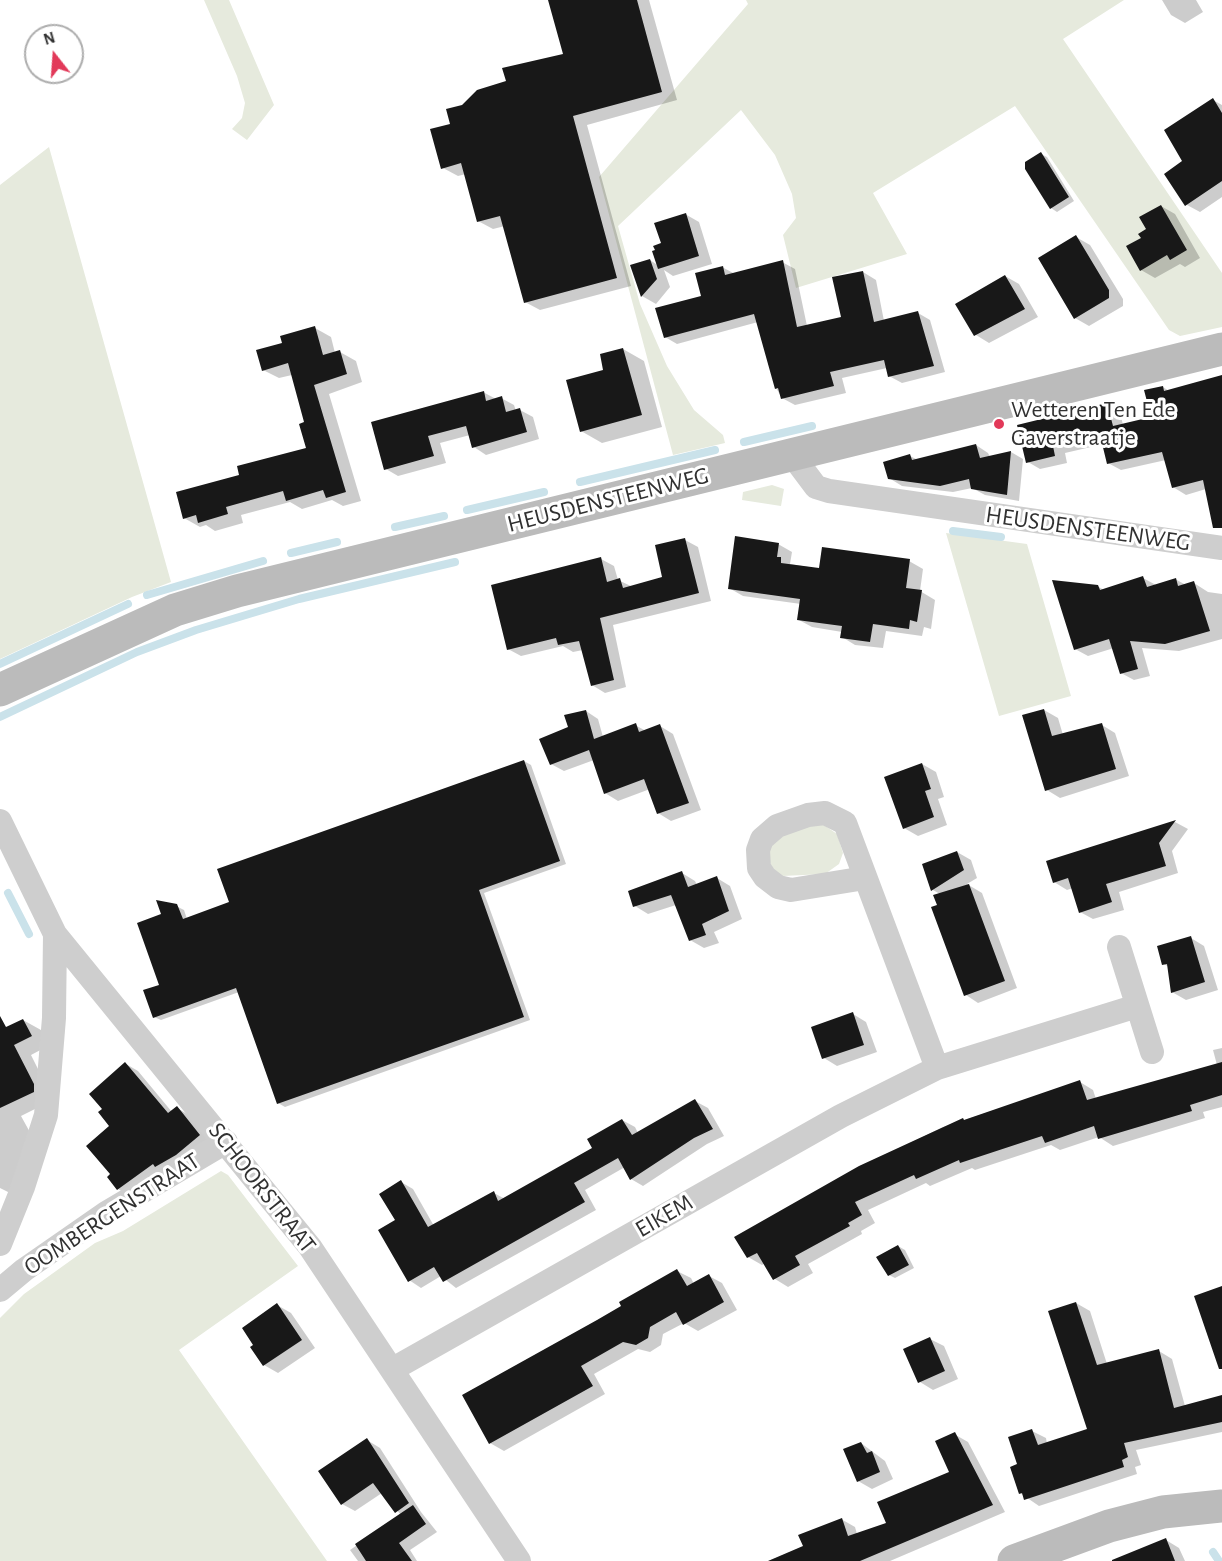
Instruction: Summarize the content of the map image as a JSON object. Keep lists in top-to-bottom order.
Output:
{
  "streets": {
    "street": [
      "HEUSDENSTEENWEG",
      "SCHOORSTRAAT",
      "OOMBERGENSTRAAT",
      "EIKEM"
    ]
  },
  "crossings": [
    ["SCHOORSTRAAT", "OOMBERGENSTRAAT"],
    ["SCHOORSTRAAT", "EIKEM"]
  ],
  "places": ["Wetteren Ten Ede Gaverstraatje"],
  "north": "top"
}
